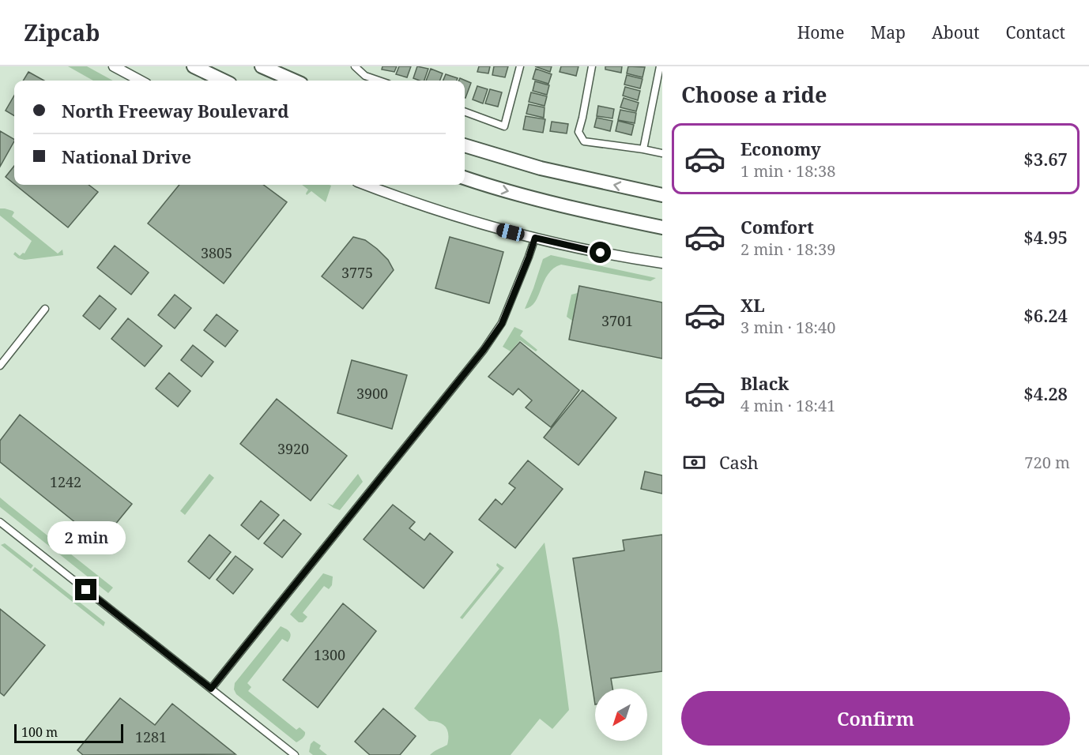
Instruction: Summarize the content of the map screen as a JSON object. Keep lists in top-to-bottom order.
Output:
{
  "house_numbers": [
    "3805",
    "3775",
    "3701",
    "3900",
    "3920",
    "1242",
    "1300",
    "1281"
  ],
  "scale_bar": "100 m",
  "north": "bottom left",
  "page": {
    "header": "Zipcab",
    "nav": [
      "Home",
      "Map",
      "About",
      "Contact"
    ],
    "heading": "Choose a ride",
    "banner": ["North Freeway Boulevard", "National Drive"],
    "list": [
      {
        "name": "Economy",
        "note": "1 min · 18:38",
        "value": "$3.67"
      },
      {
        "name": "Comfort",
        "note": "2 min · 18:39",
        "value": "$4.95"
      },
      {
        "name": "XL",
        "note": "3 min · 18:40",
        "value": "$6.24"
      },
      {
        "name": "Black",
        "note": "4 min · 18:41",
        "value": "$4.28"
      }
    ],
    "pay": ["Cash", "720 m"],
    "bubble": "2 min",
    "buttons": "Confirm",
    "scale": "100 m"
  }
}
